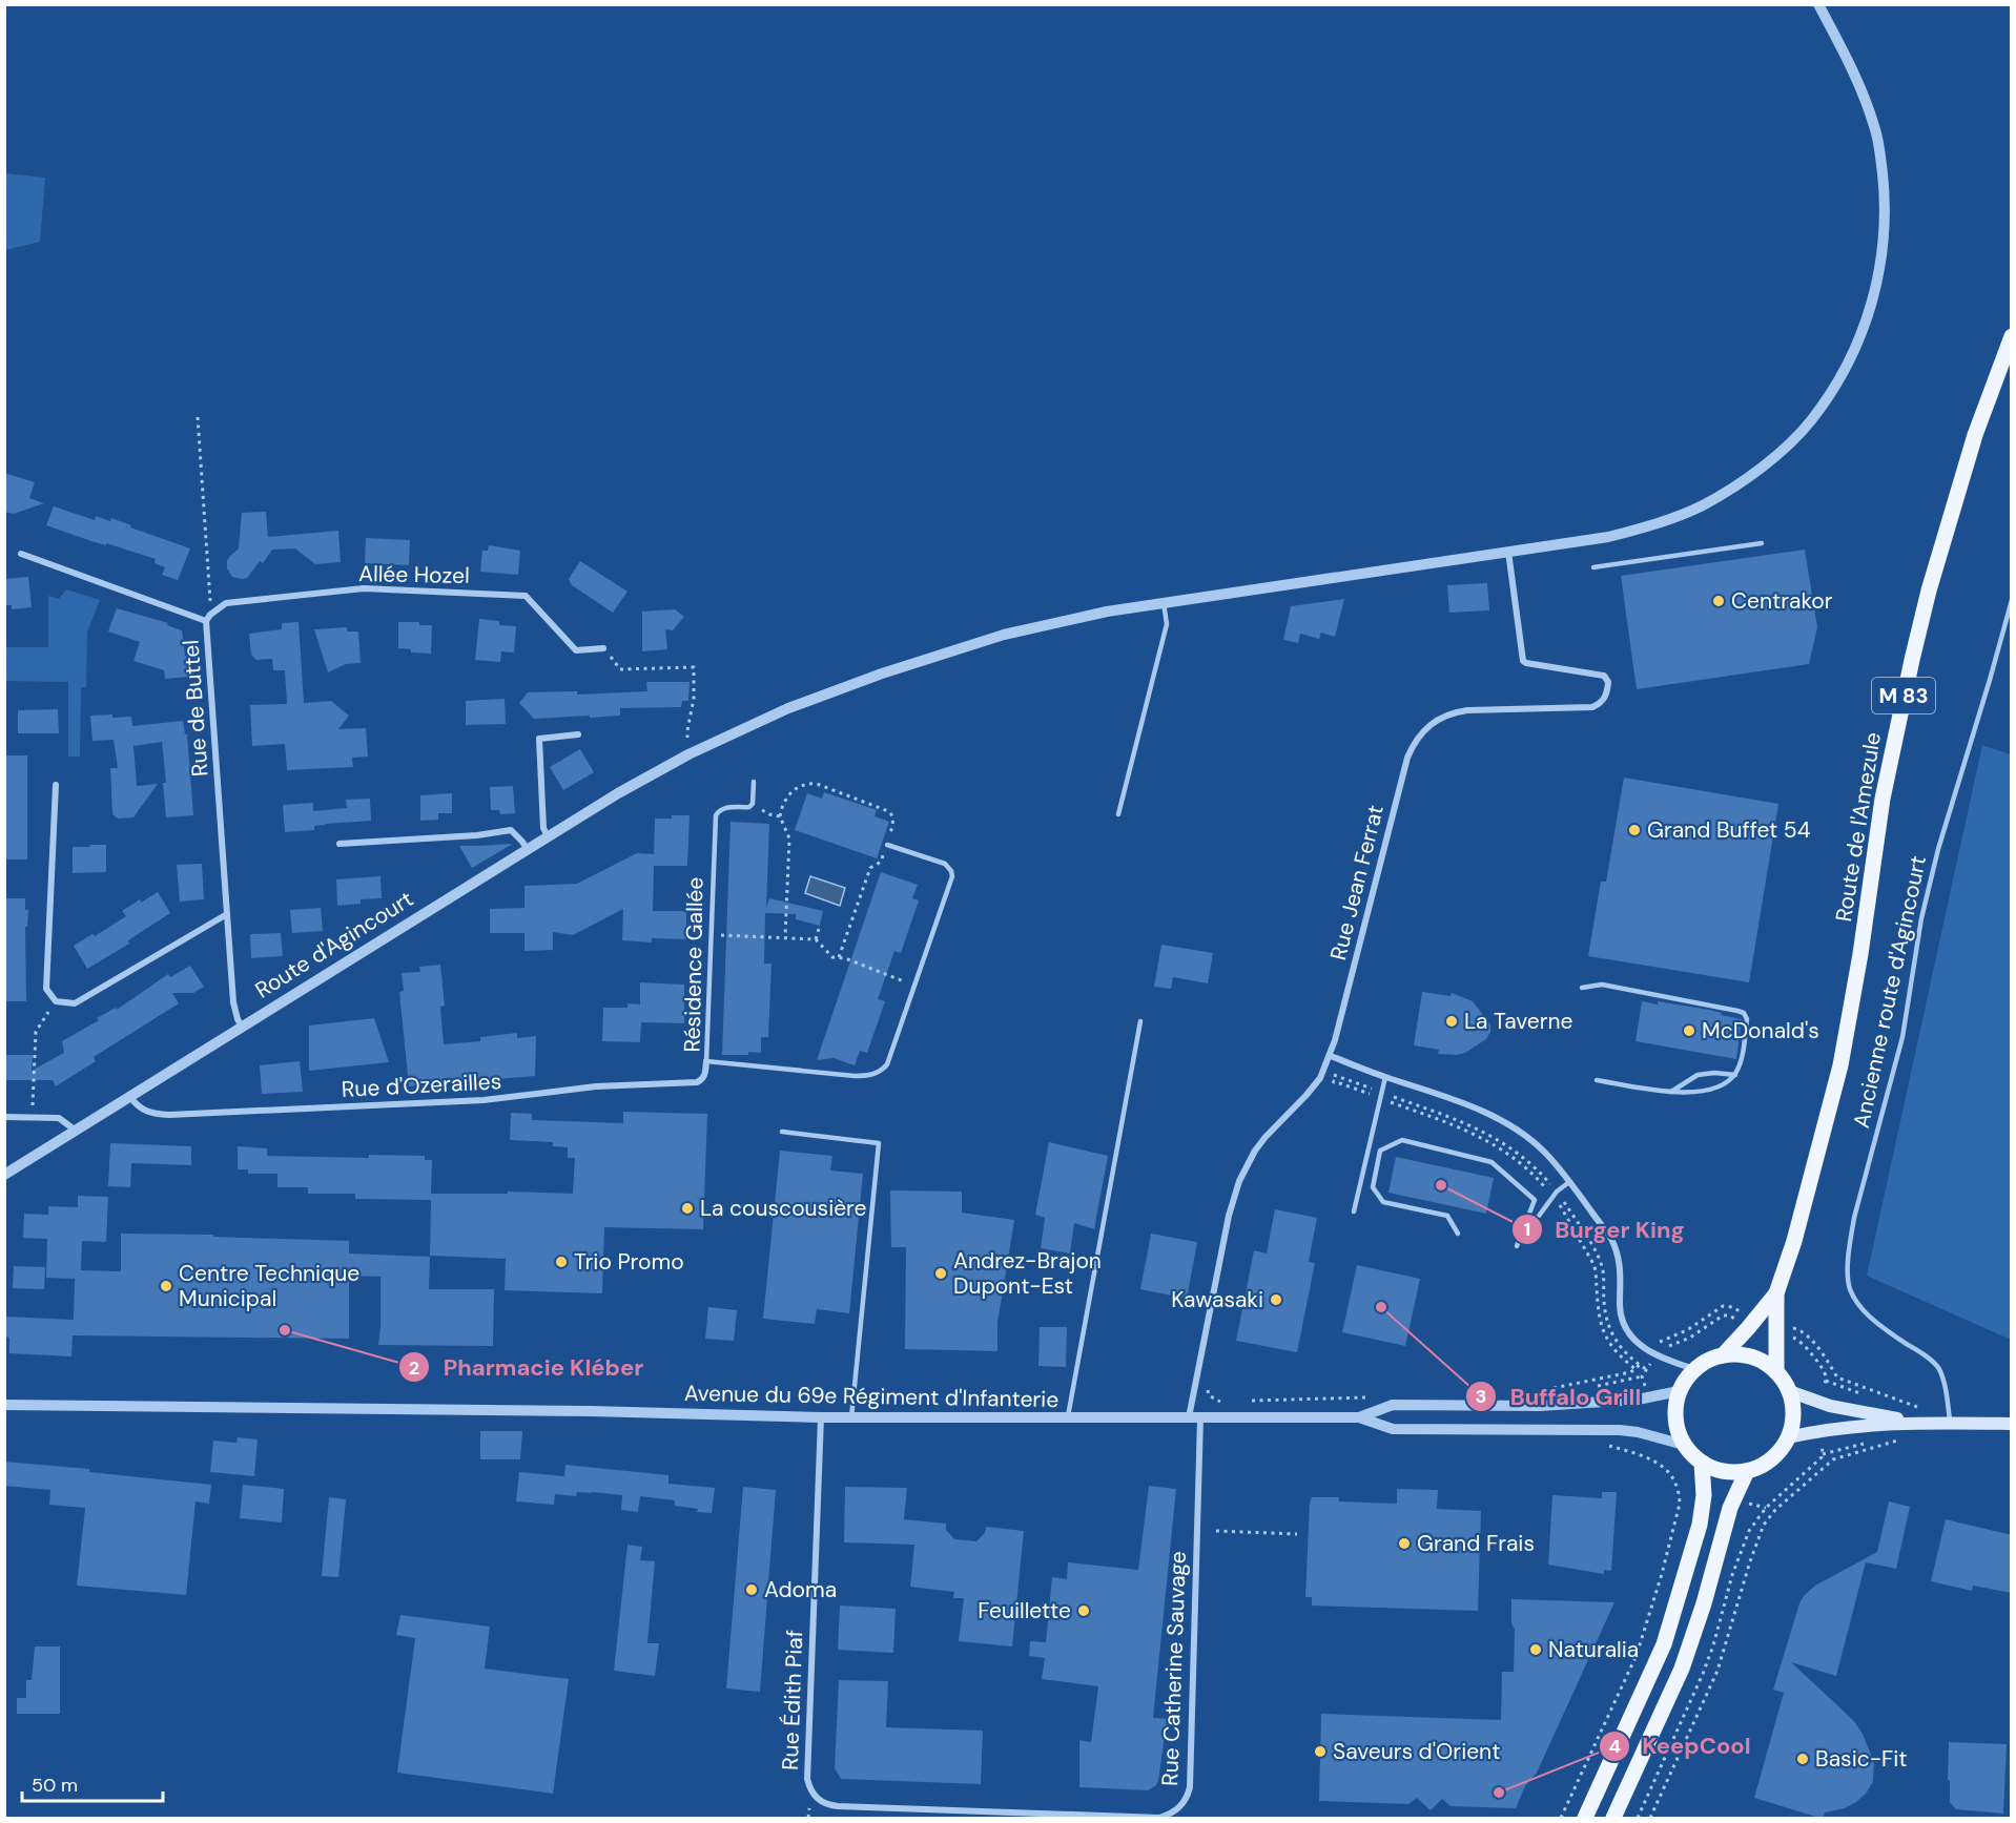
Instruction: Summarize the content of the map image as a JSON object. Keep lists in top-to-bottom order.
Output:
{
  "streets": {
    "main road": ["M 83", "Route de l'Amezule"],
    "street": [
      "Allée Hozel",
      "Rue de Buttel",
      "Rue Jean Ferrat",
      "Route d'Agincourt",
      "Rue d'Ozerailles",
      "Avenue du 69e Régiment d'Infanterie",
      "Rue Catherine Sauvage",
      "Rue Édith Piaf"
    ],
    "lane": ["Résidence Gallée", "Ancienne route d'Agincourt"]
  },
  "crossings": [
    ["Allée Hozel", "Rue de Buttel"],
    ["Rue de Buttel", "Route d'Agincourt"],
    ["Route de l'Amezule", "Avenue du 69e Régiment d'Infanterie"],
    ["Rue Jean Ferrat", "Route d'Agincourt"],
    ["Rue Jean Ferrat", "Avenue du 69e Régiment d'Infanterie"],
    ["Route d'Agincourt", "Rue d'Ozerailles"],
    ["Résidence Gallée", "Rue d'Ozerailles"],
    ["Avenue du 69e Régiment d'Infanterie", "Rue Catherine Sauvage"],
    ["Avenue du 69e Régiment d'Infanterie", "Rue Édith Piaf"],
    ["Rue Catherine Sauvage", "Rue Édith Piaf"]
  ],
  "places": [
    "Centrakor",
    "Grand Buffet 54",
    "La Taverne",
    "McDonald's",
    "Burger King",
    "La couscousière",
    "Trio Promo",
    "Andrez-Brajon Dupont-Est",
    "Centre Technique Municipal",
    "Kawasaki",
    "Buffalo Grill",
    "Pharmacie Kléber",
    "Grand Frais",
    "Adoma",
    "Feuillette",
    "Naturalia",
    "Saveurs d'Orient",
    "Basic-Fit",
    "KeepCool"
  ],
  "scale_bar": "50 m"
}
